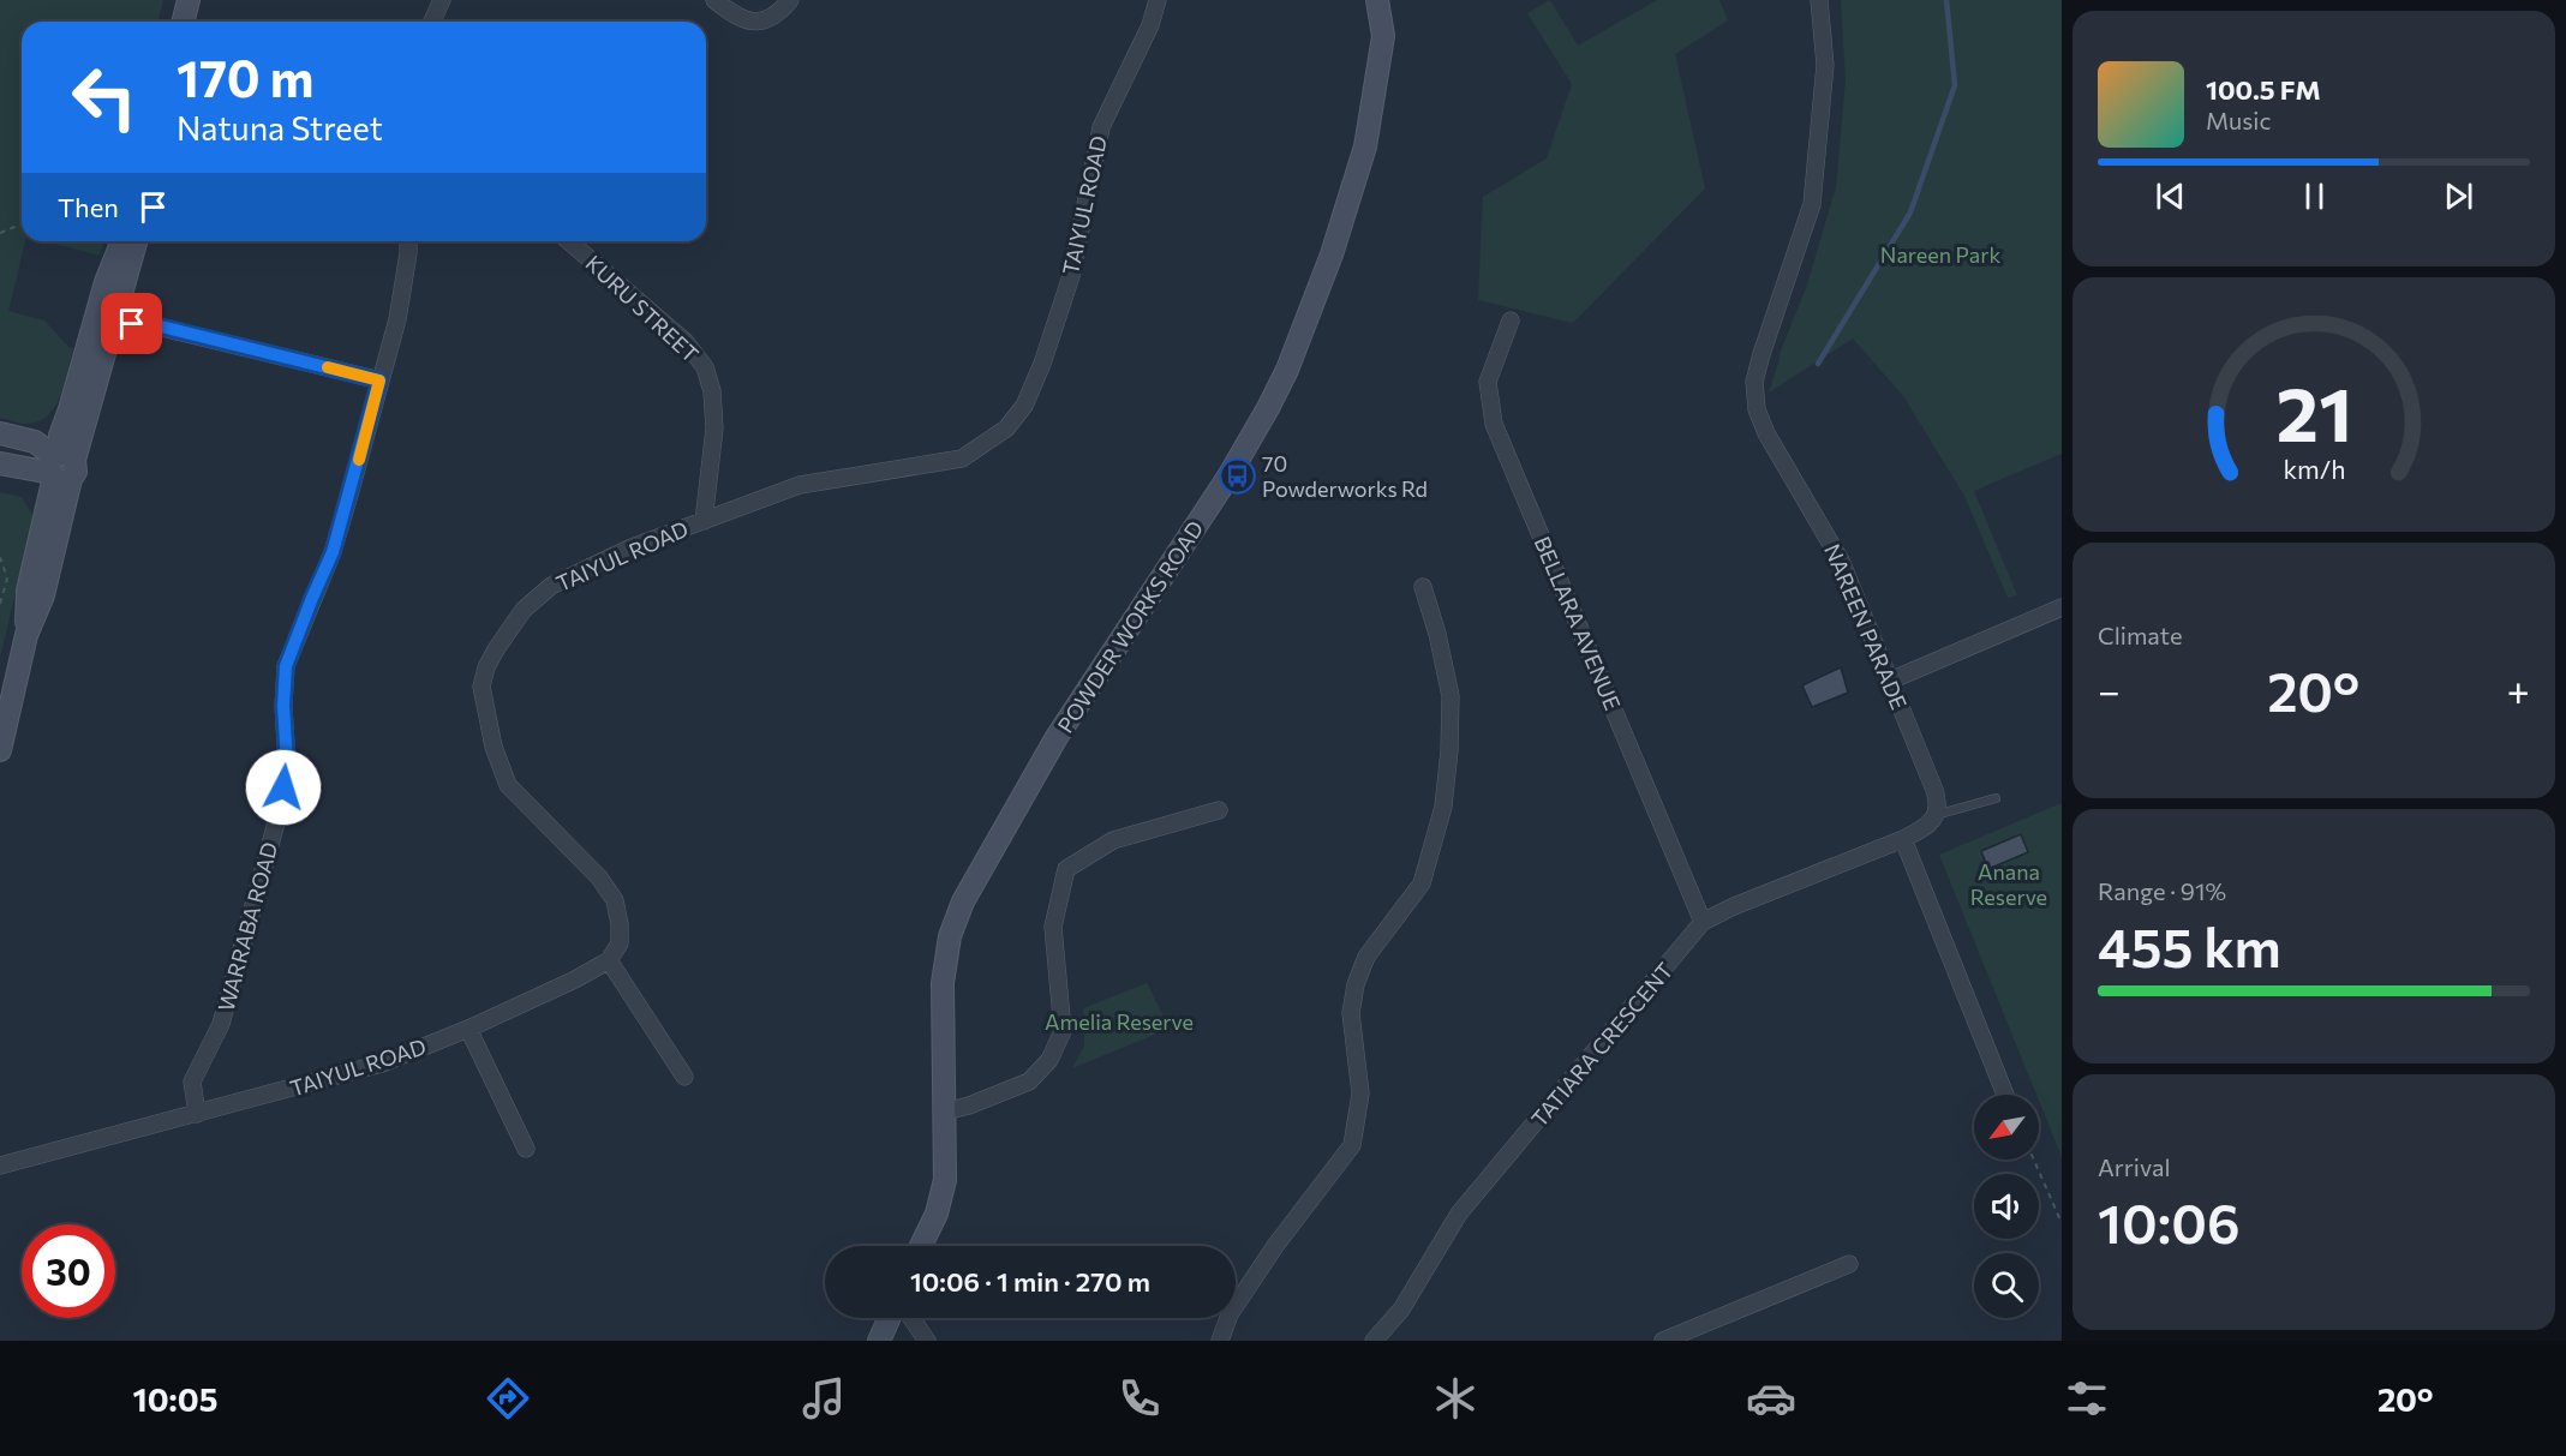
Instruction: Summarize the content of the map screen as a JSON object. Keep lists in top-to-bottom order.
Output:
{
  "streets": {
    "main road": ["POWDER WORKS ROAD"],
    "street": [
      "TAIYUL ROAD",
      "KURU STREET",
      "BELLARA AVENUE",
      "NAREEN PARADE",
      "WARRABA ROAD",
      "TATIARA CRESCENT"
    ]
  },
  "crossings": [
    ["TAIYUL ROAD", "KURU STREET"],
    ["TAIYUL ROAD", "WARRABA ROAD"],
    ["BELLARA AVENUE", "TATIARA CRESCENT"]
  ],
  "parks": ["Nareen Park", "Anana Reserve", "Amelia Reserve"],
  "places": {
    "bus stop": ["70 Powderworks Rd"]
  },
  "north": "bottom left",
  "page": {
    "turn": ["170 m", "Natuna Street"],
    "song": ["100.5 FM", "Music"],
    "then": "Then",
    "tile": [
      "Climate",
      ["Range · 91%", "455 km"],
      ["Arrival", "10:06"]
    ],
    "heat": ["−", "20°", "+"],
    "limit": "30",
    "trip": "10:06 · 1 min · 270 m",
    "tabs": ["10:05", "20°"],
    "gauge": ["21", "km/h"]
  }
}
